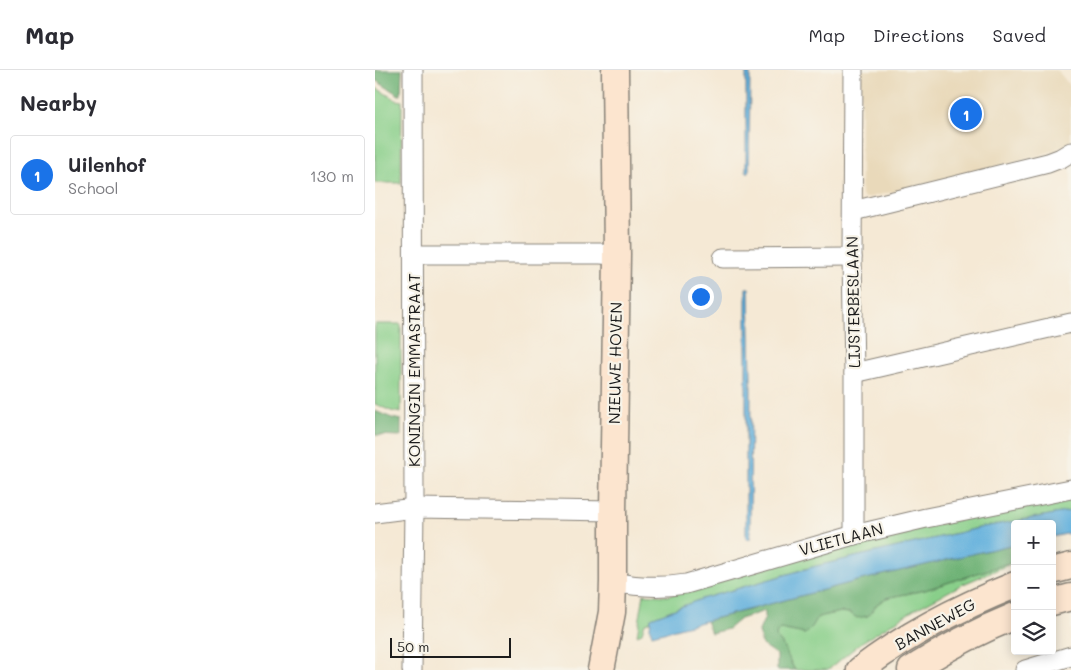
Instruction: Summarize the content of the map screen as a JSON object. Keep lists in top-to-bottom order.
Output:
{
  "streets": {
    "street": [
      "LIJSTERBESLAAN",
      "NIEUWE HOVEN",
      "KONINGIN EMMASTRAAT",
      "VLIETLAAN",
      "BANNEWEG"
    ]
  },
  "crossings": [
    ["LIJSTERBESLAAN", "VLIETLAAN"],
    ["NIEUWE HOVEN", "VLIETLAAN"]
  ],
  "scale_bar": "50 m",
  "page": {
    "header": "Map",
    "nav": ["Map", "Directions", "Saved"],
    "heading": "Nearby",
    "pins": "1",
    "list": [
      {
        "mark": "1",
        "name": "Uilenhof",
        "note": "School",
        "value": "130 m"
      }
    ],
    "map_buttons": ["+", "−"],
    "scale": "50 m"
  }
}
